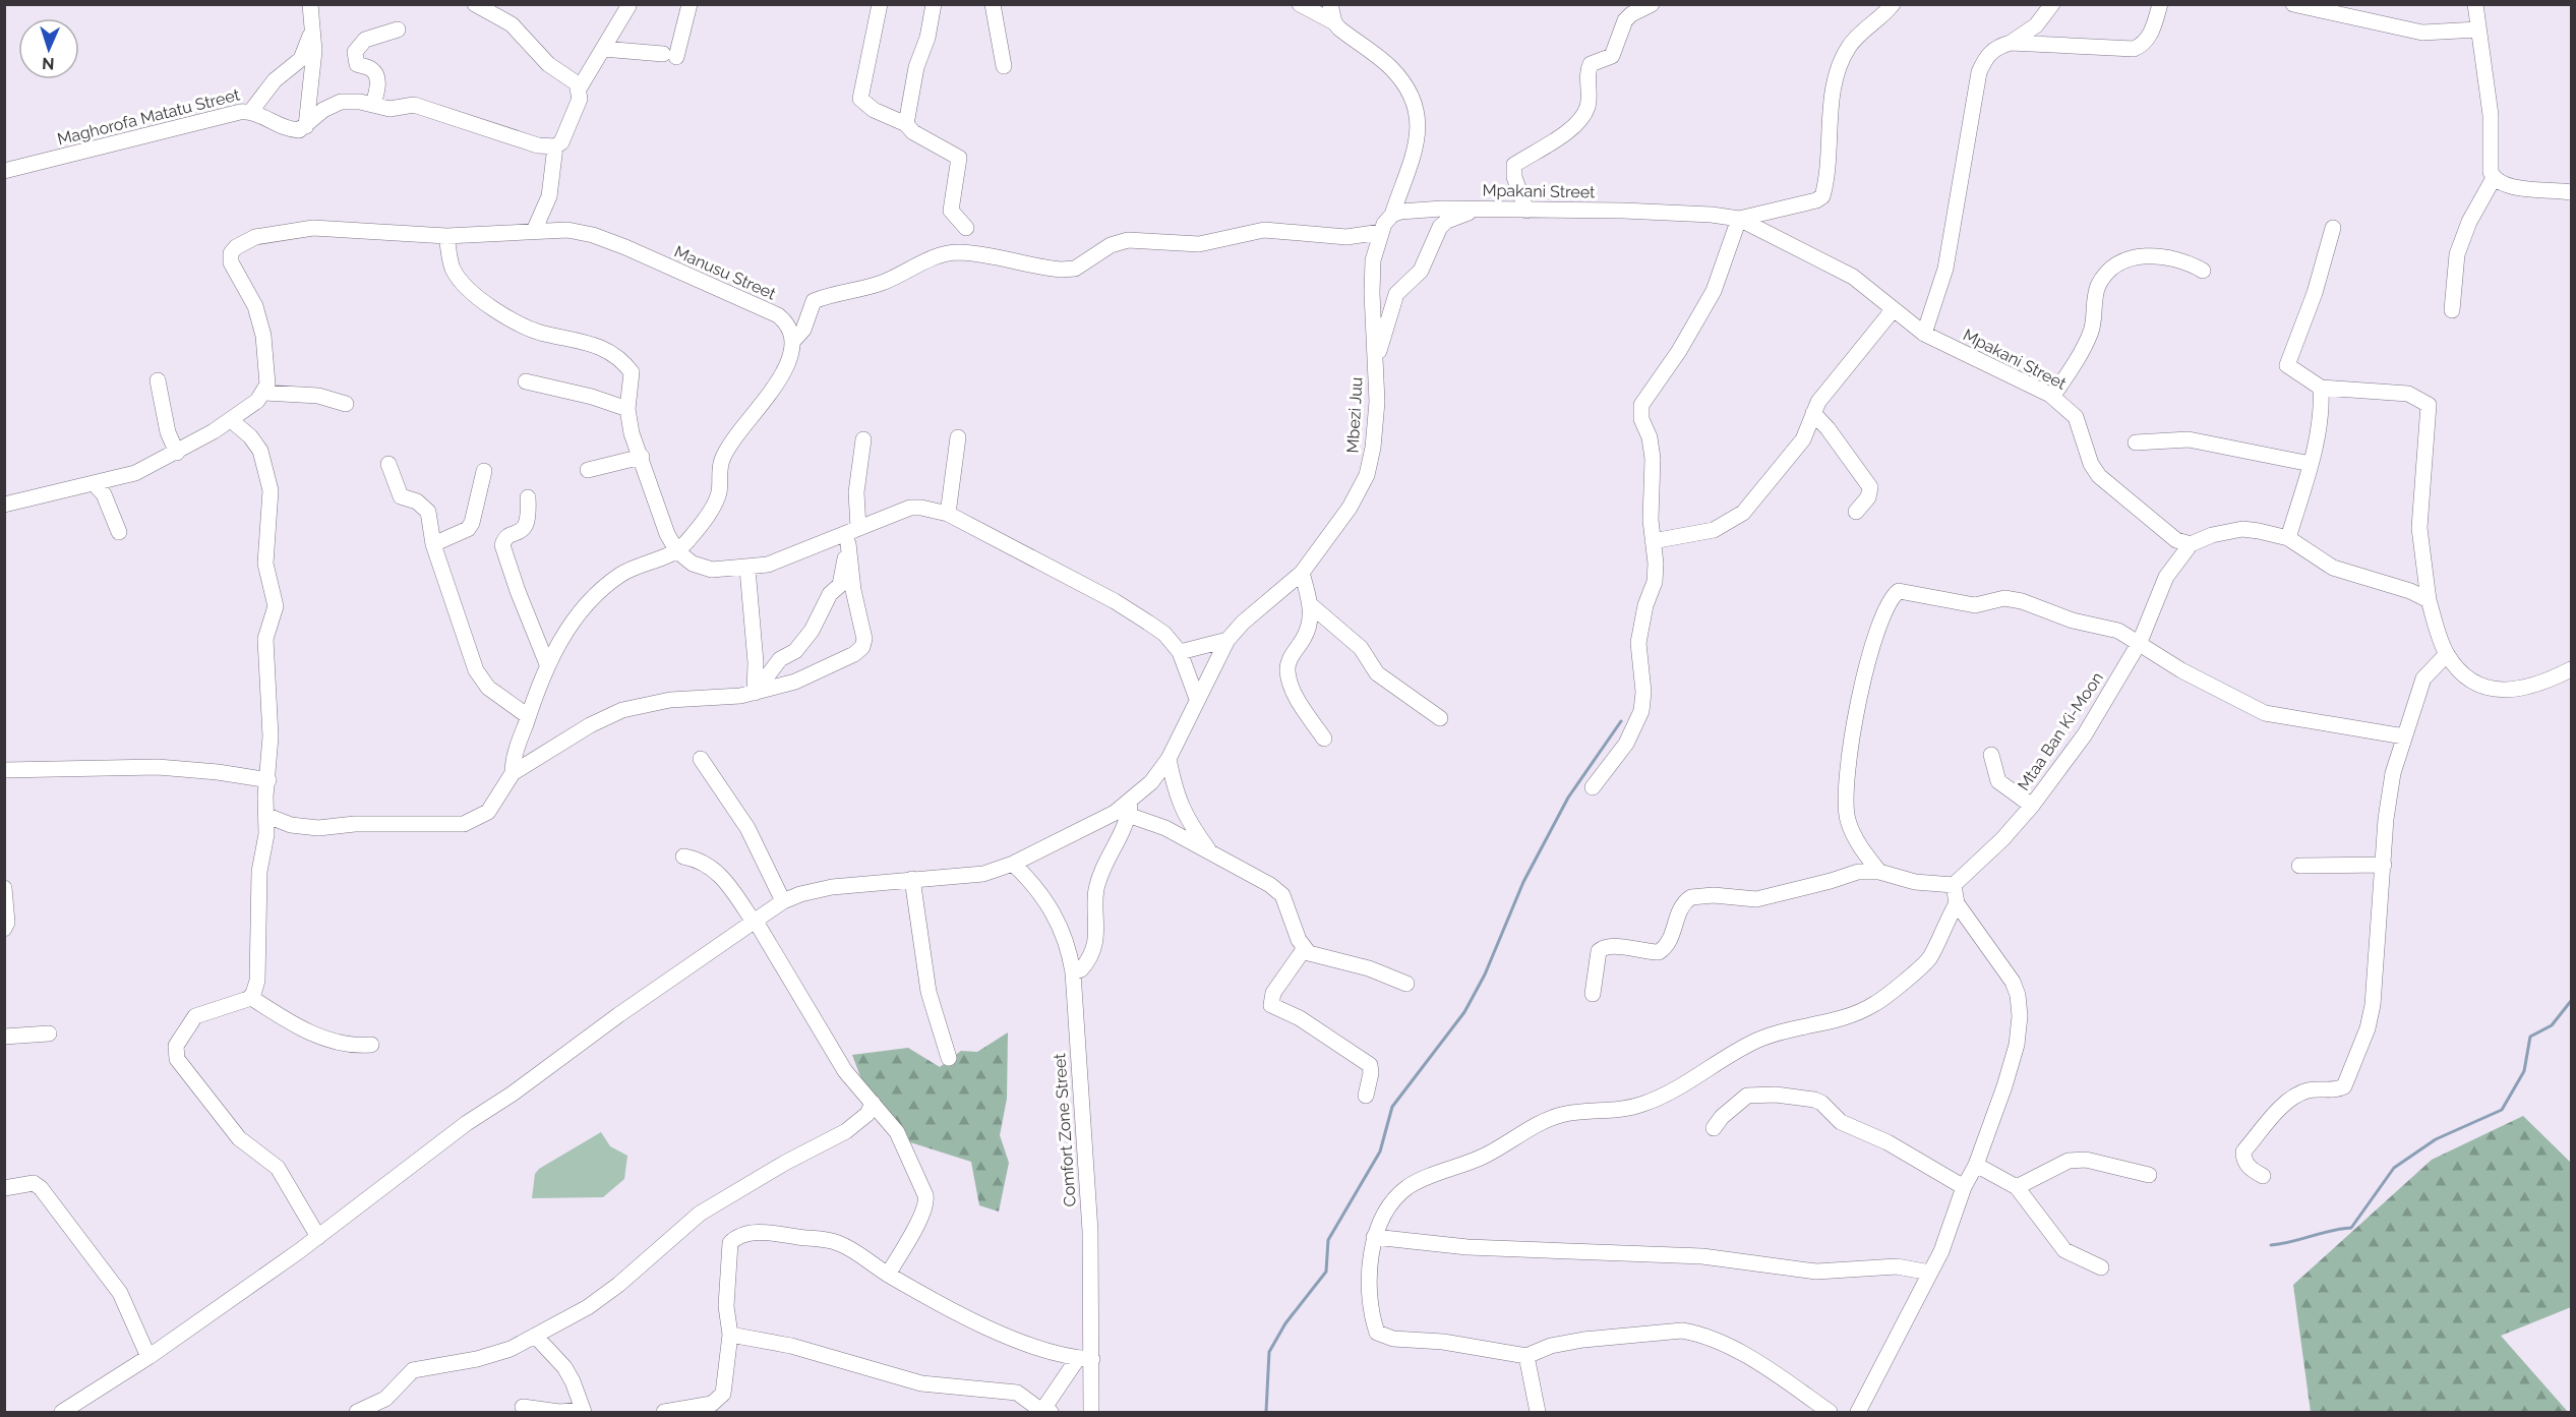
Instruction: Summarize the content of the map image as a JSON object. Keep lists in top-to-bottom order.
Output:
{
  "streets": {
    "street": [
      "Maghorofa Matatu Street",
      "Mpakani Street",
      "Manusu Street",
      "Mbezi Juu",
      "Mtaa Ban Ki-Moon",
      "Comfort Zone Street"
    ]
  },
  "crossings": [
    ["Mpakani Street", "Mtaa Ban Ki-Moon"]
  ],
  "north": "bottom"
}
